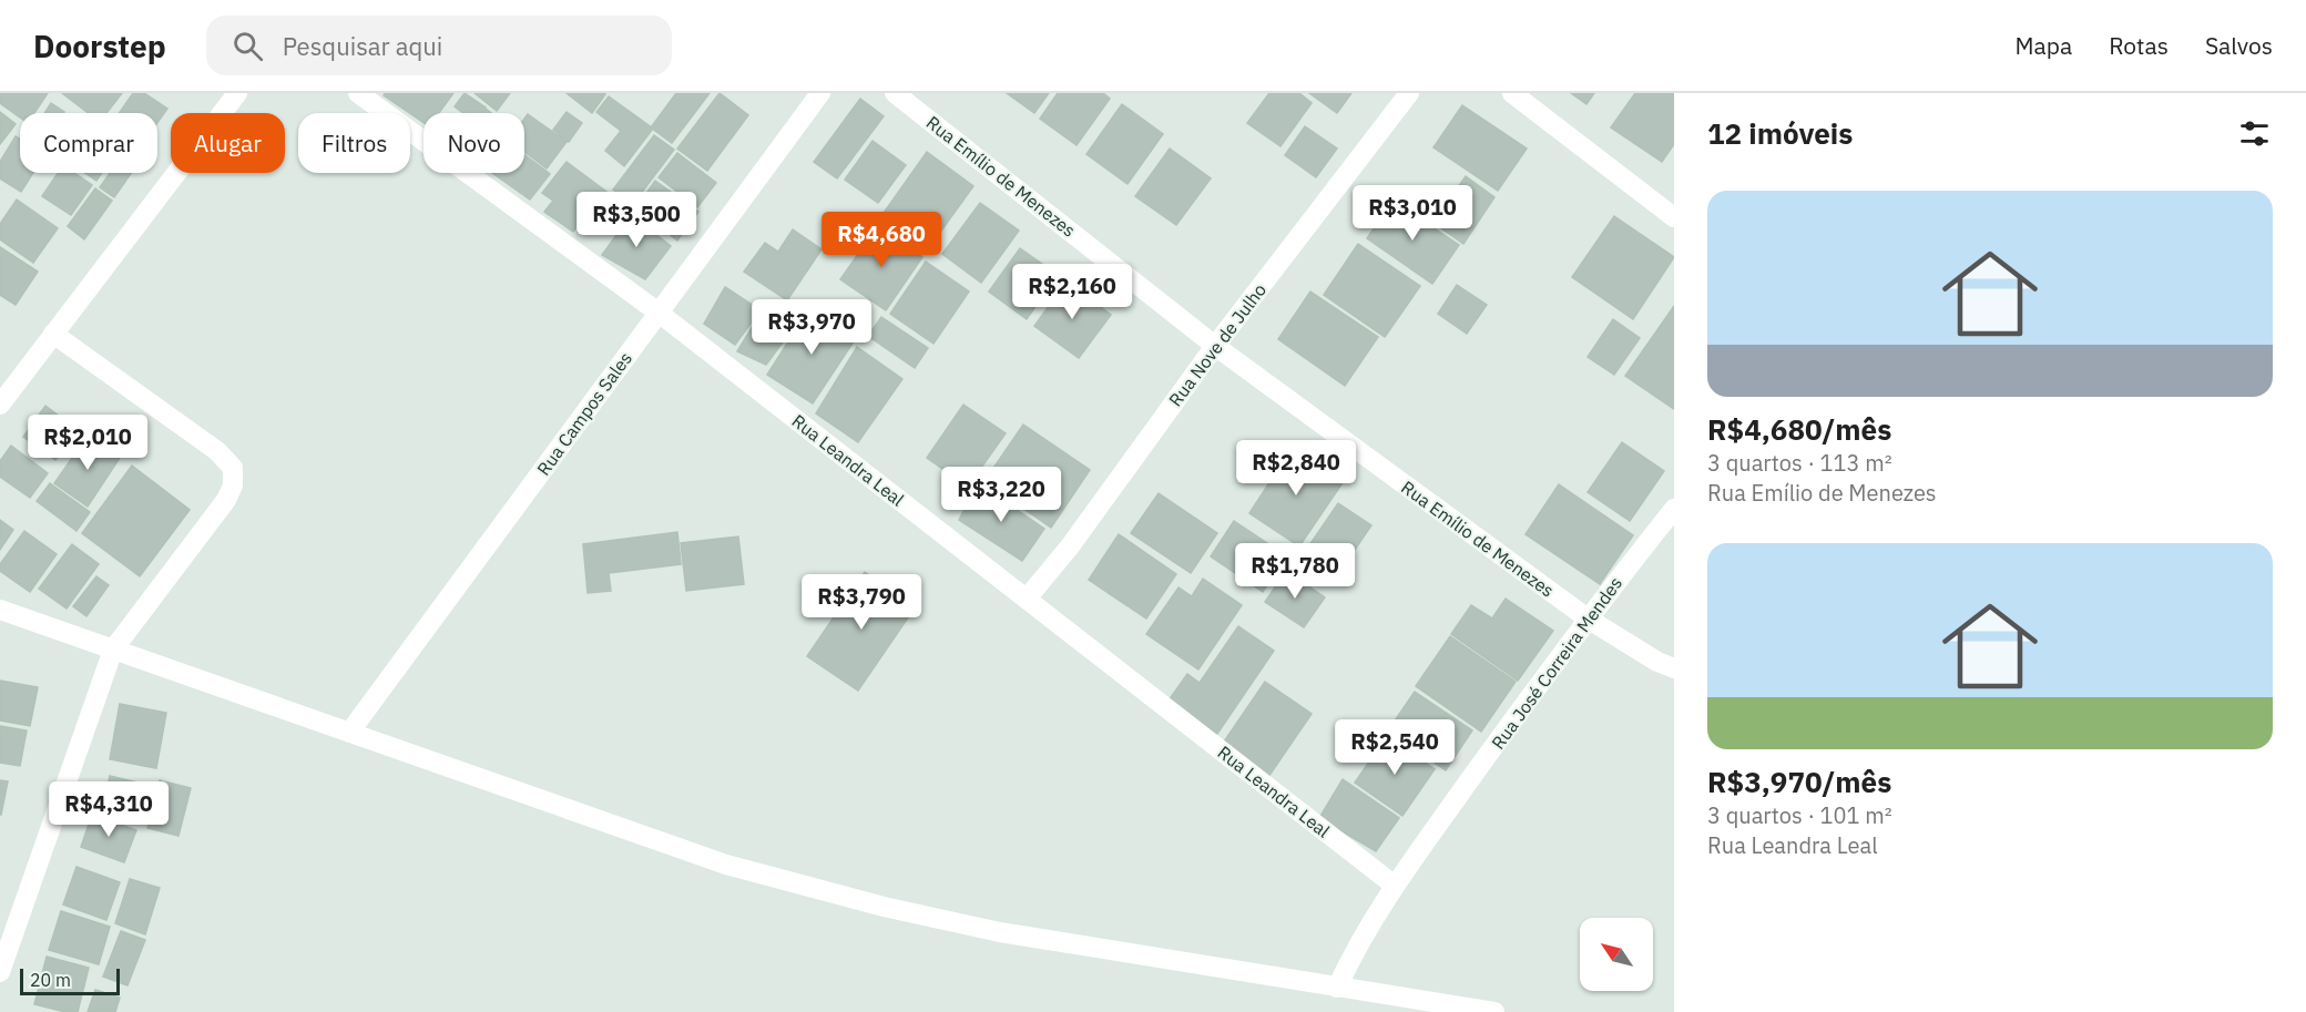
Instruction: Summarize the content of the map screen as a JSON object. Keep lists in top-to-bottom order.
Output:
{
  "streets": {
    "street": [
      "Rua Emílio de Menezes",
      "Rua Nove de Julho",
      "Rua Campos Sales",
      "Rua Leandra Leal",
      "Rua José Correira Mendes"
    ]
  },
  "crossings": [
    ["Rua Emílio de Menezes", "Rua Nove de Julho"],
    ["Rua Emílio de Menezes", "Rua José Correira Mendes"],
    ["Rua Nove de Julho", "Rua Leandra Leal"],
    ["Rua Campos Sales", "Rua Leandra Leal"],
    ["Rua Leandra Leal", "Rua José Correira Mendes"]
  ],
  "scale_bar": "20 m",
  "north": "top left",
  "page": {
    "header": "Doorstep",
    "search": "Pesquisar aqui",
    "nav": ["Mapa", "Rotas", "Salvos"],
    "heading": "12 imóveis",
    "chip": [
      "Comprar",
      "Alugar",
      "Filtros",
      "Novo"
    ],
    "list": [
      {
        "name": "R$4,680/mês",
        "note": "3 quartos · 113 m² · Rua Emílio de Menezes"
      },
      {
        "name": "R$3,970/mês",
        "note": "3 quartos · 101 m² · Rua Leandra Leal"
      }
    ],
    "price": [
      "R$3,010",
      "R$3,500",
      "R$4,680",
      "R$2,160",
      "R$3,970",
      "R$2,010",
      "R$2,840",
      "R$3,220",
      "R$1,780",
      "R$3,790",
      "R$2,540",
      "R$4,310"
    ],
    "scale": "20 m"
  }
}
